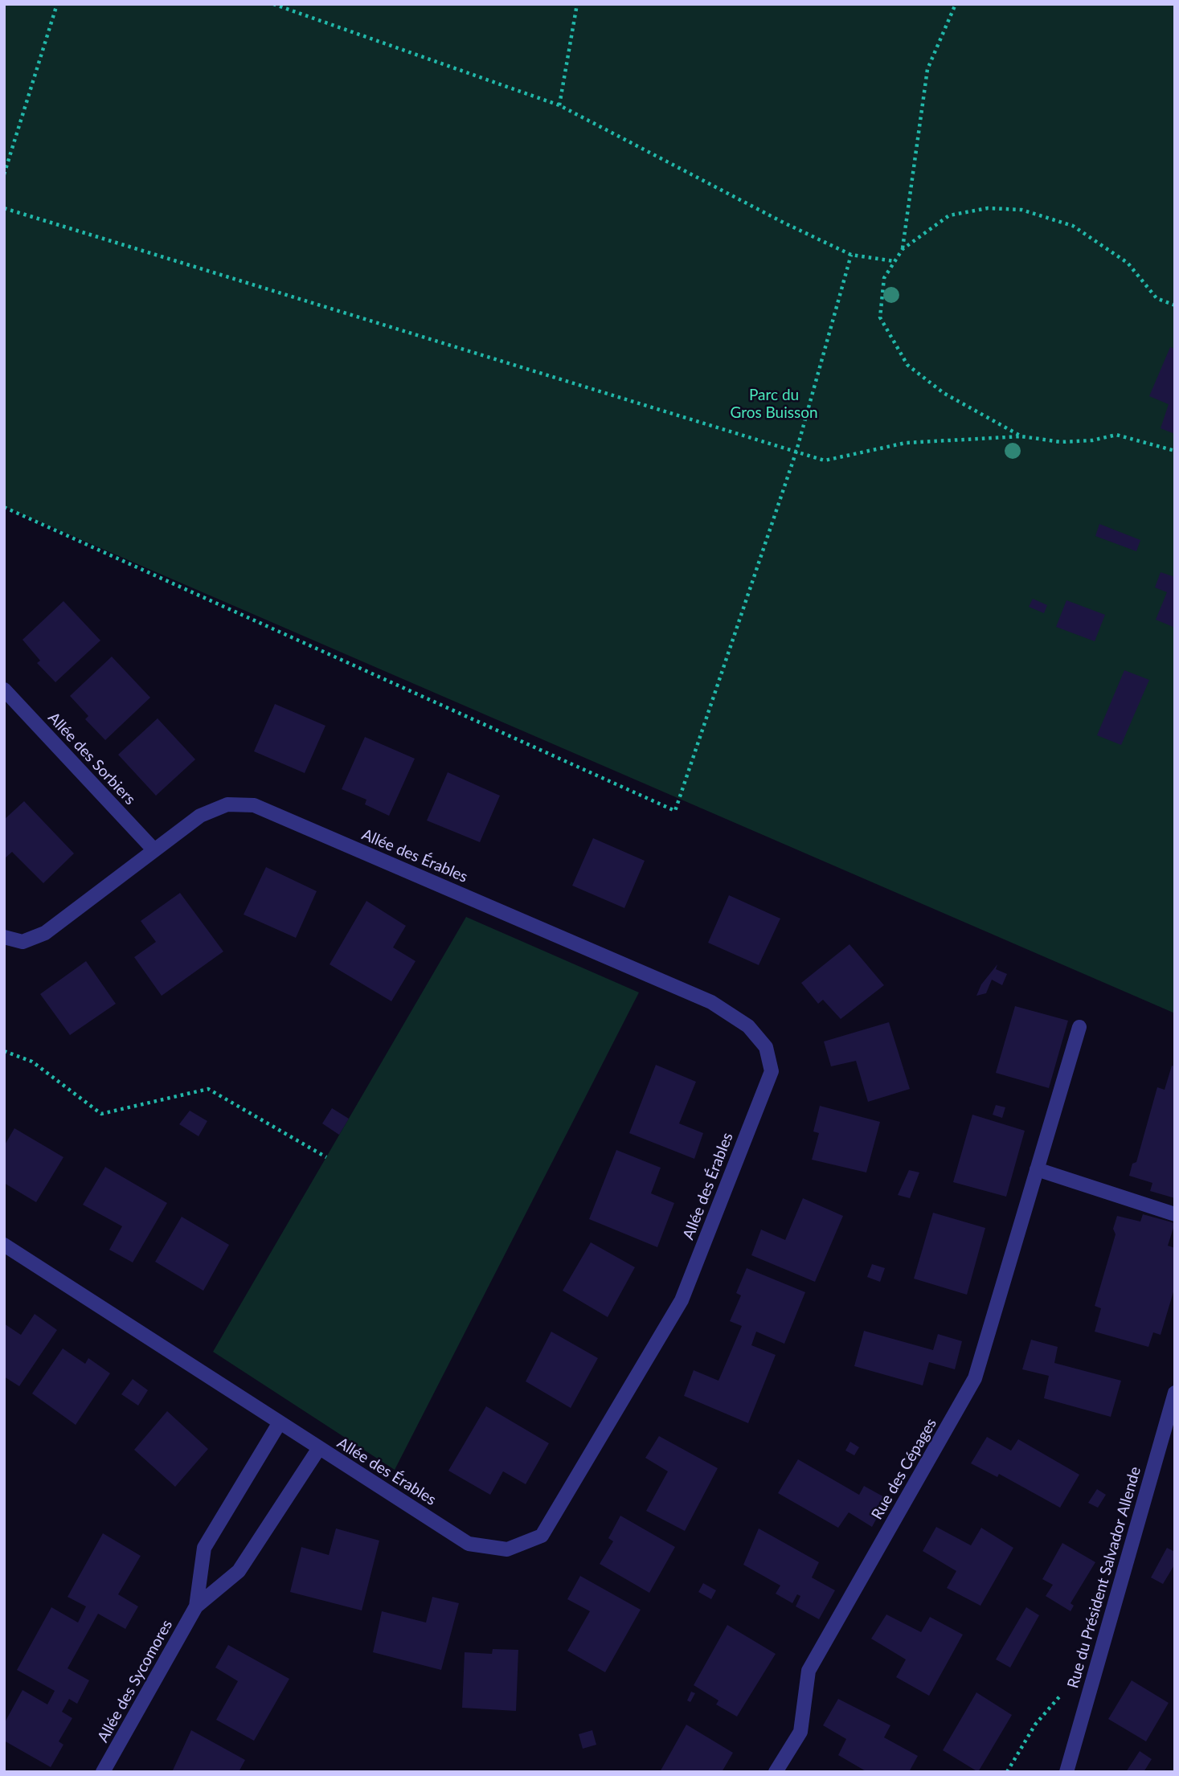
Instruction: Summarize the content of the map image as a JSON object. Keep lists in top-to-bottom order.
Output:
{
  "streets": {
    "street": [
      "Allée des Sorbiers",
      "Allée des Érables",
      "Rue des Cépages",
      "Rue du Président Salvador Allende",
      "Allée des Sycomores"
    ]
  },
  "crossings": [
    ["Allée des Sorbiers", "Allée des Érables"],
    ["Allée des Érables", "Allée des Sycomores"]
  ],
  "parks": ["Parc du Gros Buisson"]
}
